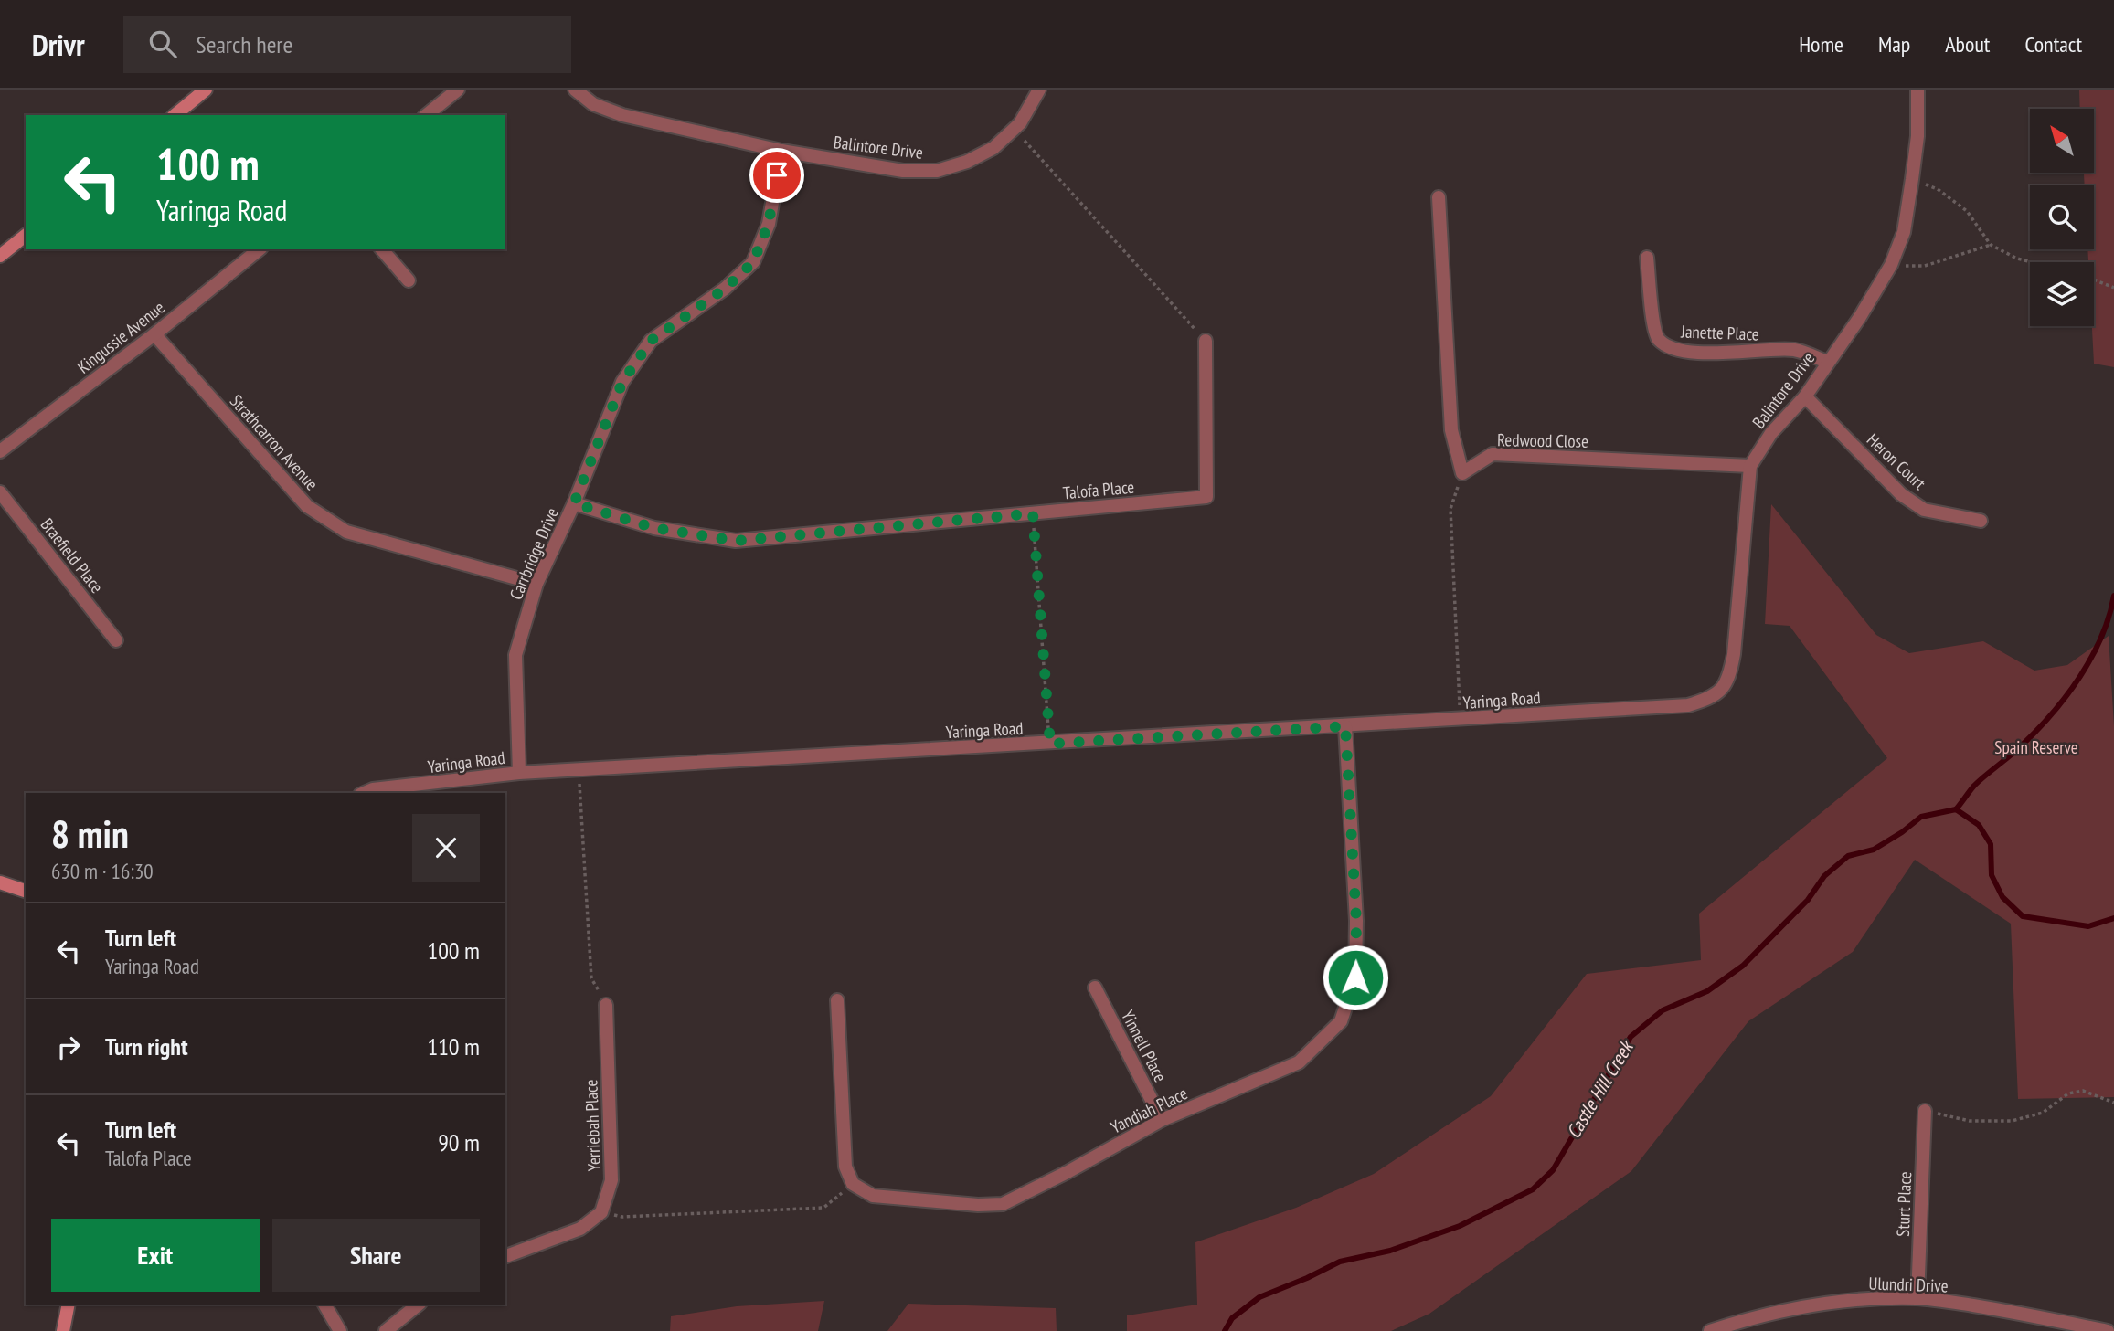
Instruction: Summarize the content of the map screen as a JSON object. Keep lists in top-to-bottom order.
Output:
{
  "streets": {
    "street": [
      "Balintore Drive",
      "Janette Place",
      "Kingussie Avenue",
      "Redwood Close",
      "Strathcarron Avenue",
      "Heron Court",
      "Talofa Place",
      "Carrbridge Drive",
      "Braefield Place",
      "Yaringa Road",
      "Yinnell Place",
      "Yandiah Place",
      "Yerriebah Place",
      "Sturt Place",
      "Ulundri Drive"
    ]
  },
  "crossings": [
    ["Balintore Drive", "Janette Place"],
    ["Balintore Drive", "Redwood Close"],
    ["Balintore Drive", "Heron Court"],
    ["Balintore Drive", "Carrbridge Drive"],
    ["Balintore Drive", "Yaringa Road"],
    ["Kingussie Avenue", "Strathcarron Avenue"],
    ["Strathcarron Avenue", "Carrbridge Drive"],
    ["Talofa Place", "Carrbridge Drive"],
    ["Carrbridge Drive", "Yaringa Road"],
    ["Yaringa Road", "Yandiah Place"],
    ["Yinnell Place", "Yandiah Place"],
    ["Sturt Place", "Ulundri Drive"]
  ],
  "water": ["Castle Hill Creek"],
  "parks": ["Spain Reserve"],
  "north": "top left",
  "page": {
    "header": "Drivr",
    "search": "Search here",
    "nav": [
      "Home",
      "Map",
      "About",
      "Contact"
    ],
    "turn": ["100 m", "Yaringa Road"],
    "heading": ["8 min", "630 m · 16:30"],
    "list": [
      {
        "name": "Turn left",
        "note": "Yaringa Road",
        "value": "100 m"
      },
      {
        "name": "Turn right",
        "value": "110 m"
      },
      {
        "name": "Turn left",
        "note": "Talofa Place",
        "value": "90 m"
      }
    ],
    "buttons": ["Exit", "Share"]
  }
}
